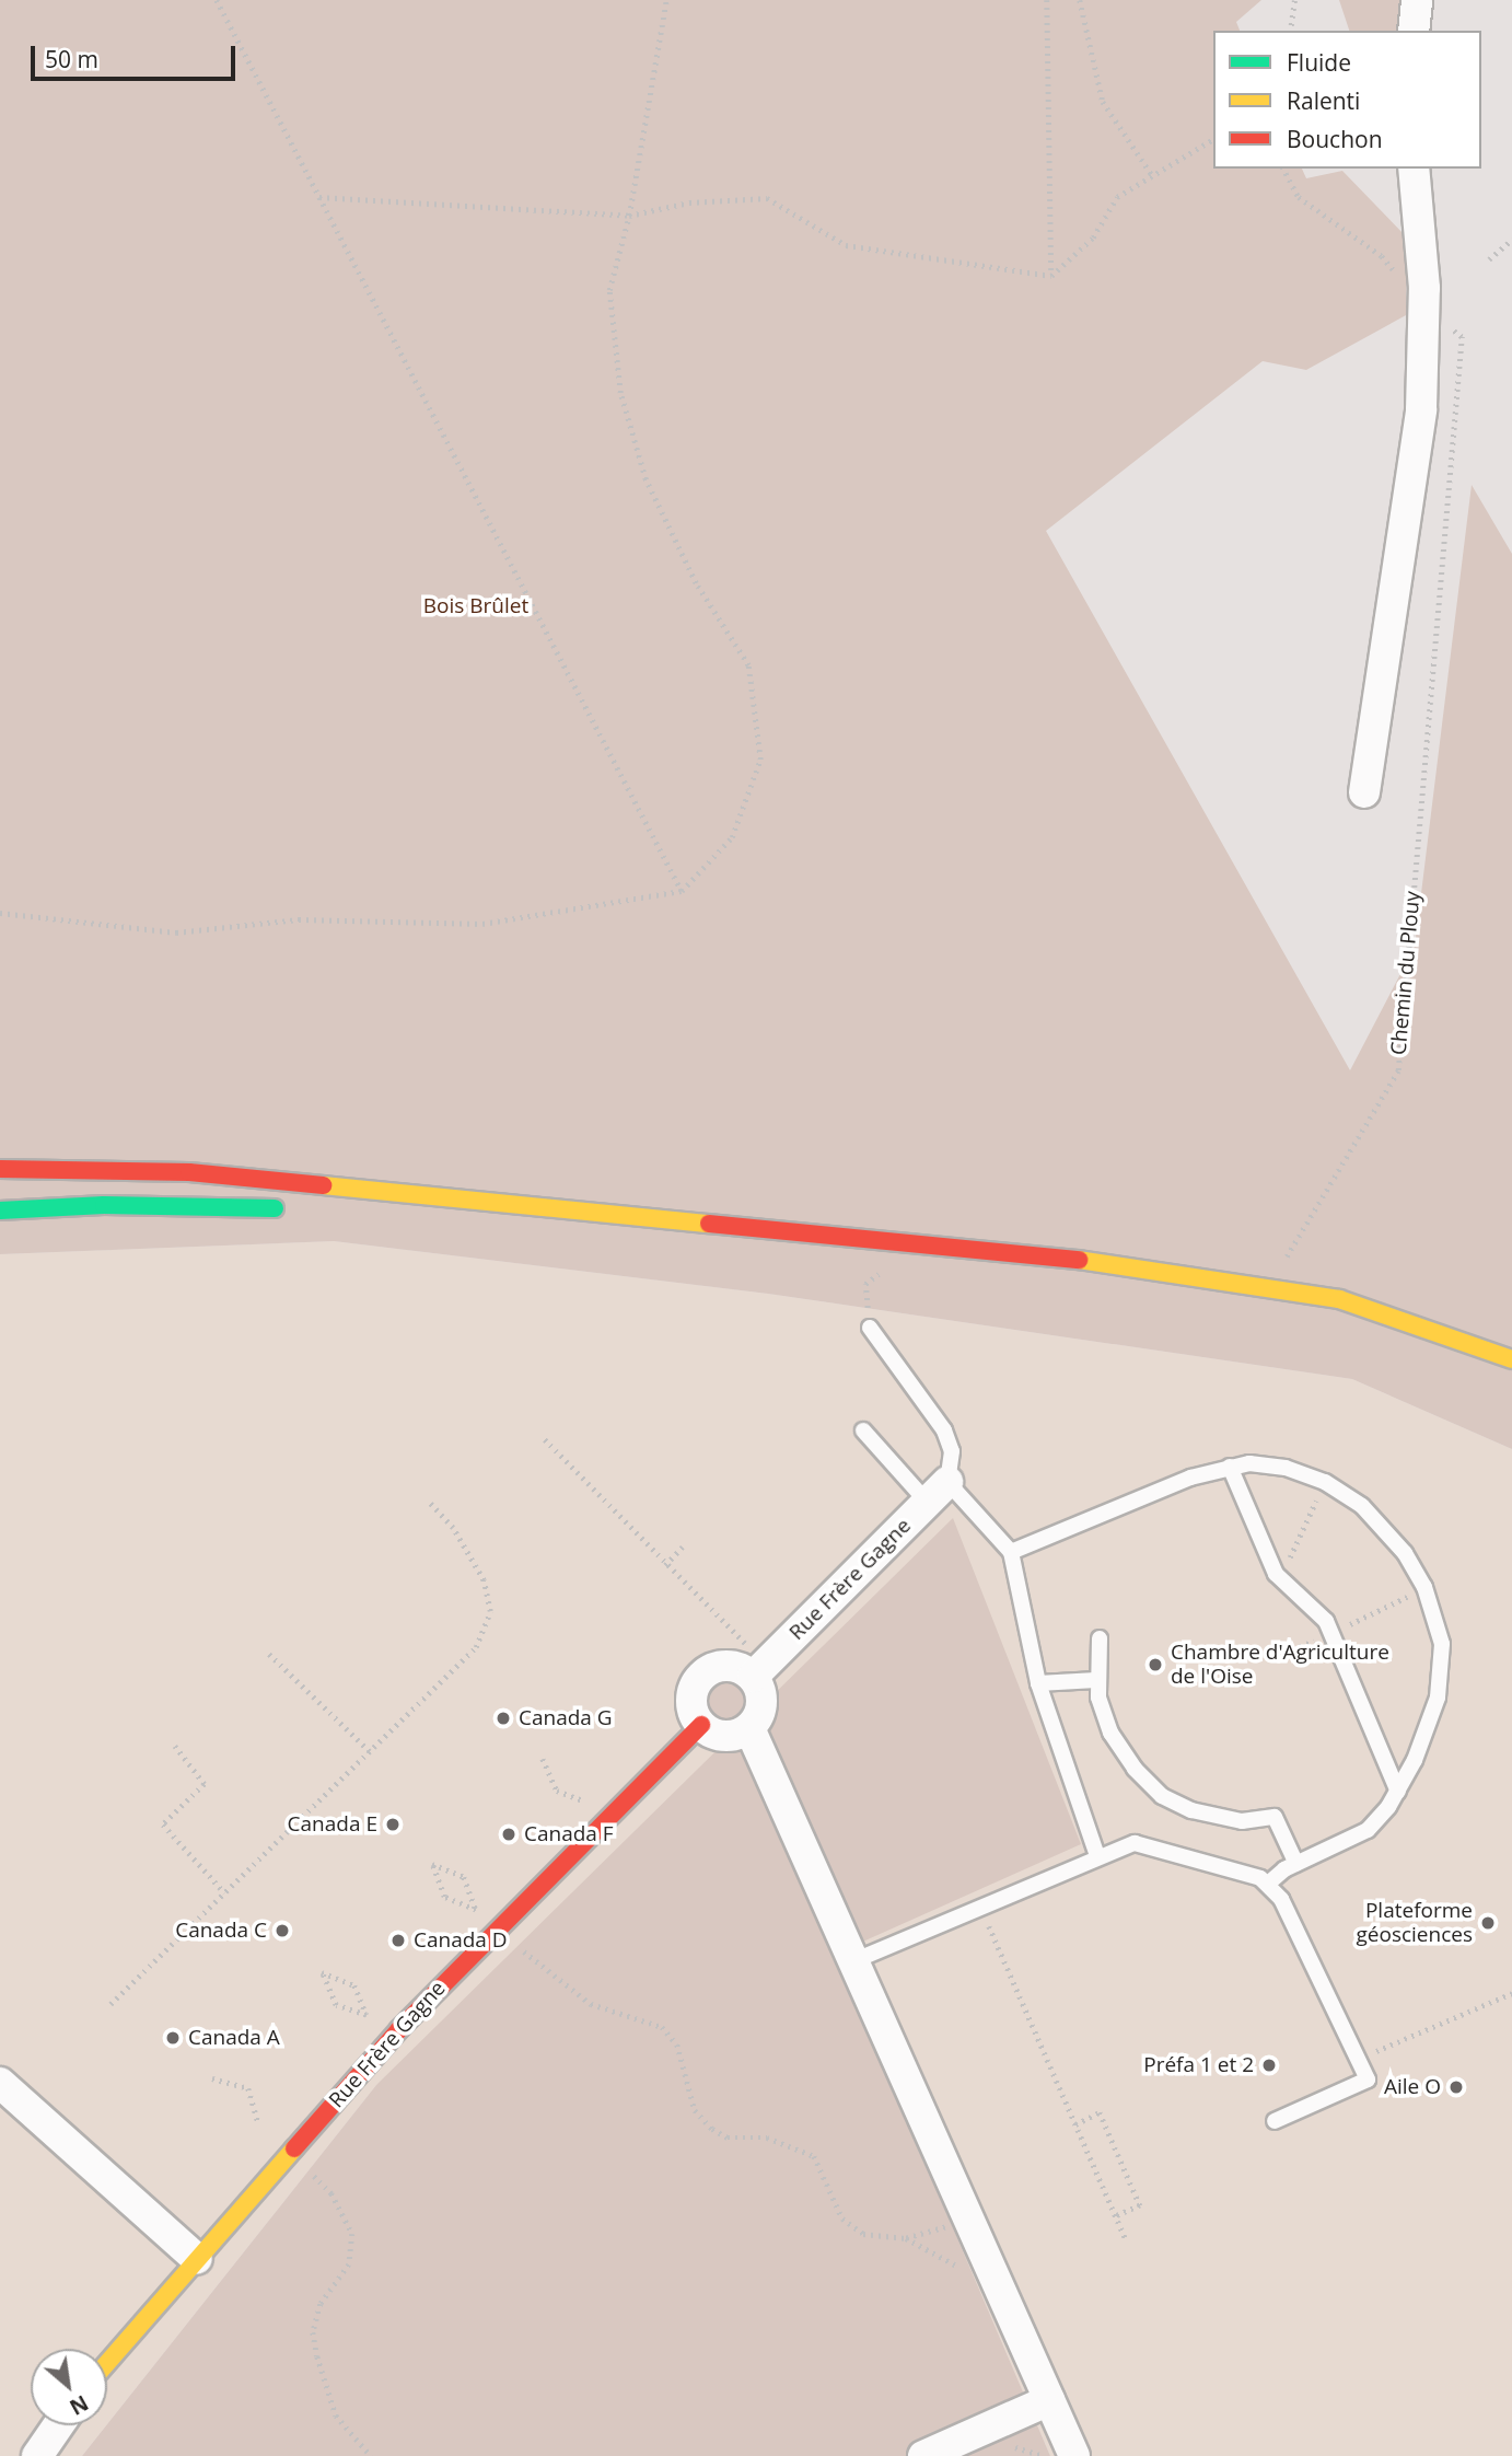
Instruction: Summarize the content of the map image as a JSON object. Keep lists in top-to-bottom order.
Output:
{
  "streets": {
    "main road": ["Rue Frère Gagne"],
    "path": ["Chemin du Plouy"]
  },
  "parks": ["Bois Brûlet"],
  "places": [
    "Chambre d'Agriculture de l'Oise",
    "Canada G",
    "Canada E",
    "Canada F",
    "Plateforme géosciences",
    "Canada C",
    "Canada D",
    "Canada A",
    "Préfa 1 et 2",
    "Aile O"
  ],
  "legend": ["Fluide", "Ralenti", "Bouchon"],
  "scale_bar": "50 m",
  "north": "bottom right"
}
